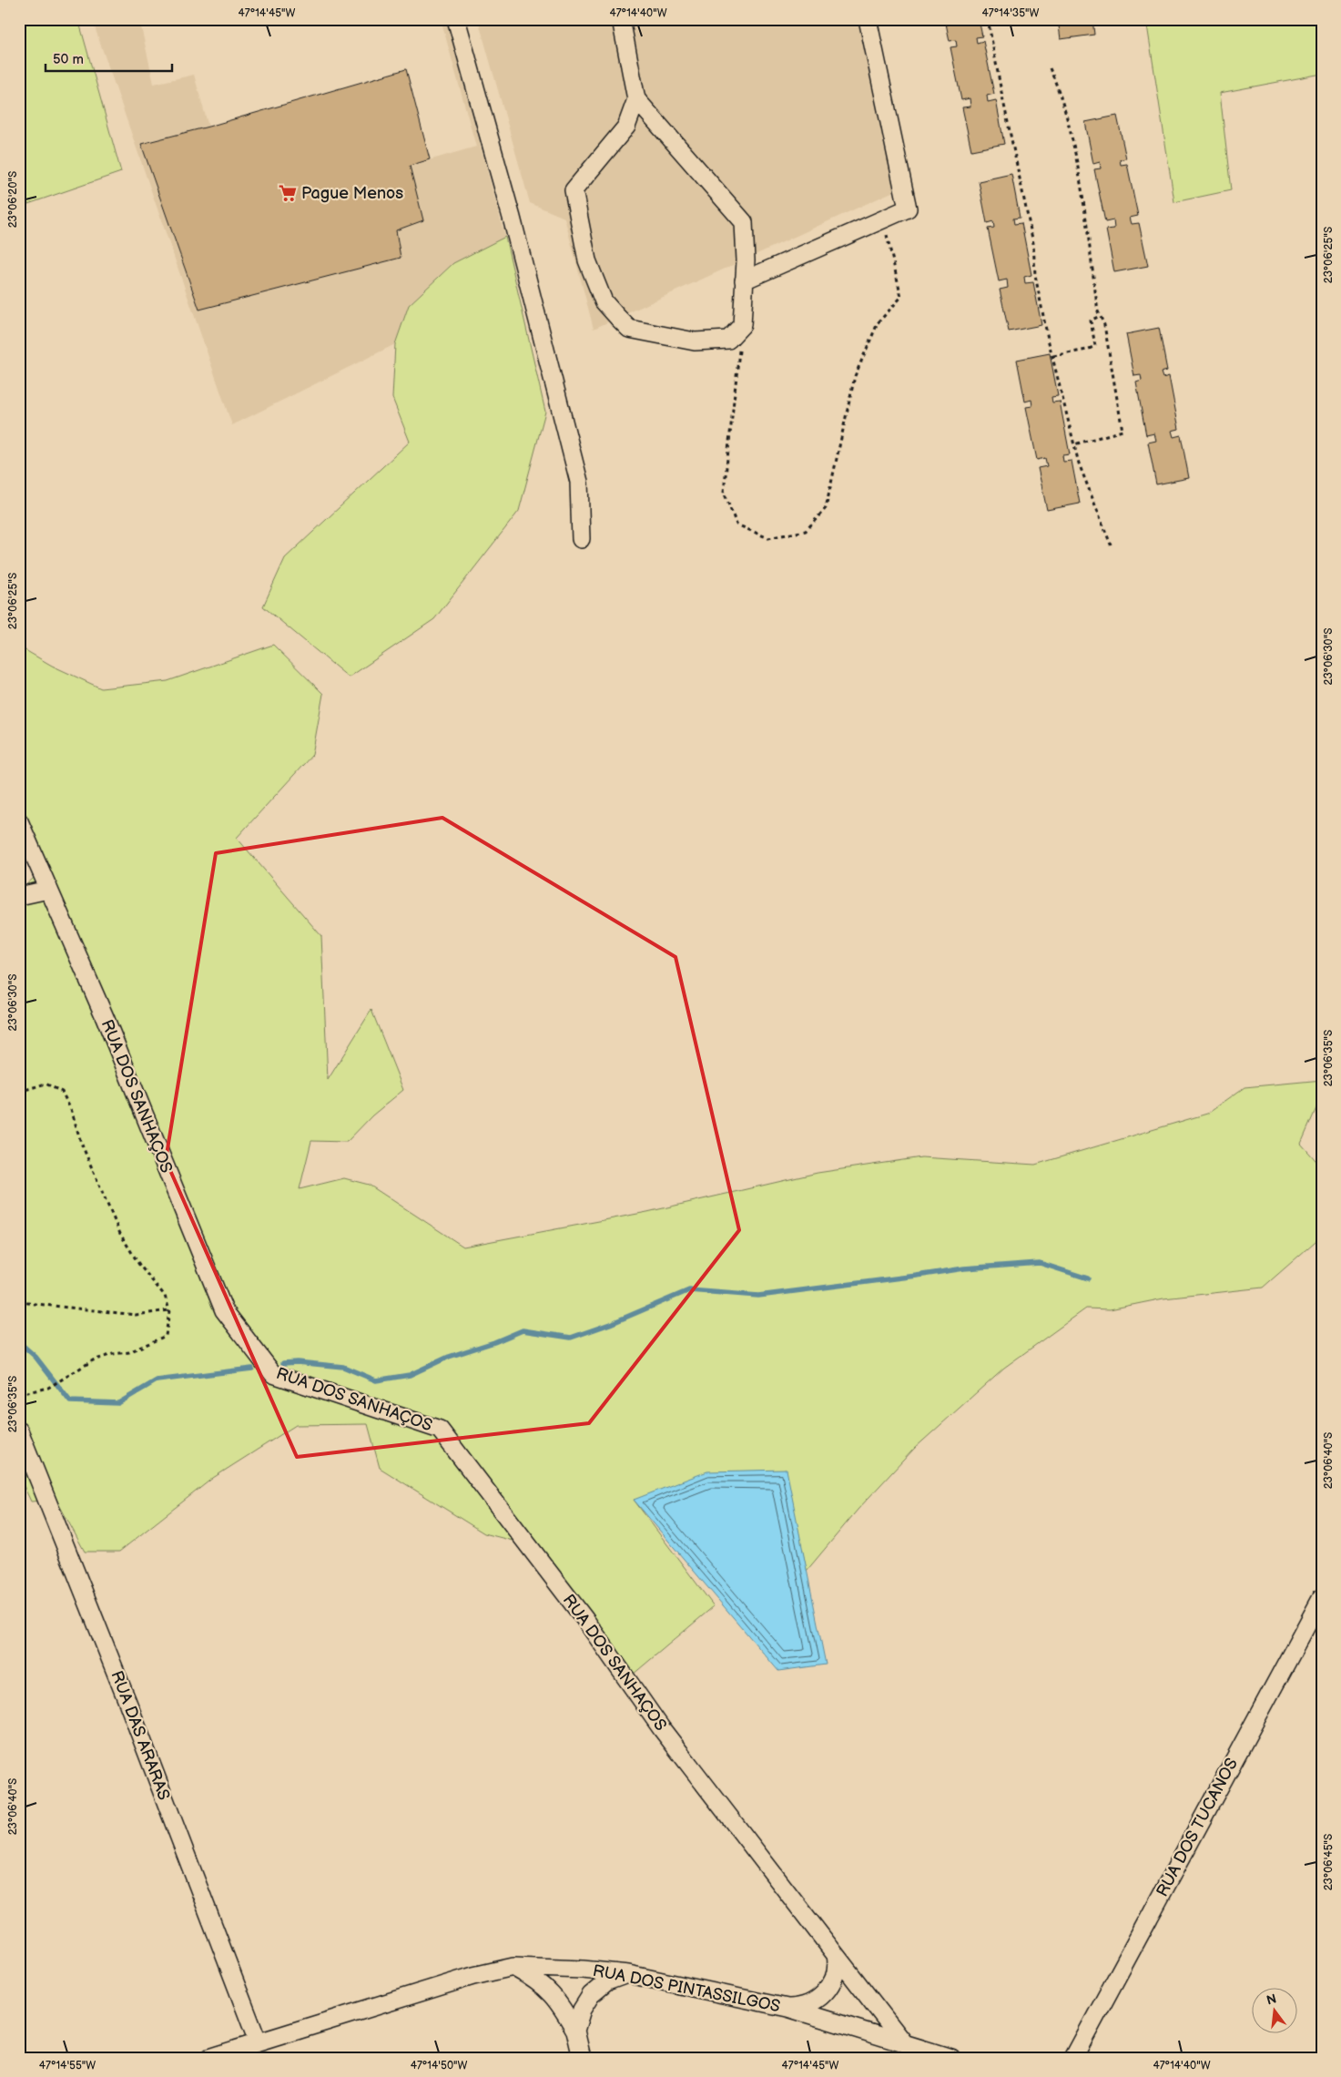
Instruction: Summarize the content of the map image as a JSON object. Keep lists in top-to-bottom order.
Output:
{
  "streets": {
    "street": [
      "RUA DOS SANHAÇOS",
      "RUA DAS ARARAS",
      "RUA DOS TUCANOS",
      "RUA DOS PINTASSILGOS"
    ]
  },
  "crossings": [
    ["RUA DOS SANHAÇOS", "RUA DOS PINTASSILGOS"],
    ["RUA DAS ARARAS", "RUA DOS PINTASSILGOS"]
  ],
  "places": {
    "supermarket": ["Pague Menos"]
  },
  "scale_bar": "50 m",
  "north": "top",
  "coordinates": [
    "47°14'45\"W",
    "47°14'40\"W",
    "47°14'35\"W",
    "23°06'20\"S",
    "23°06'25\"S",
    "23°06'30\"S",
    "23°06'35\"S",
    "23°06'40\"S",
    "23°06'45\"S",
    "47°14'55\"W",
    "47°14'50\"W"
  ]
}
